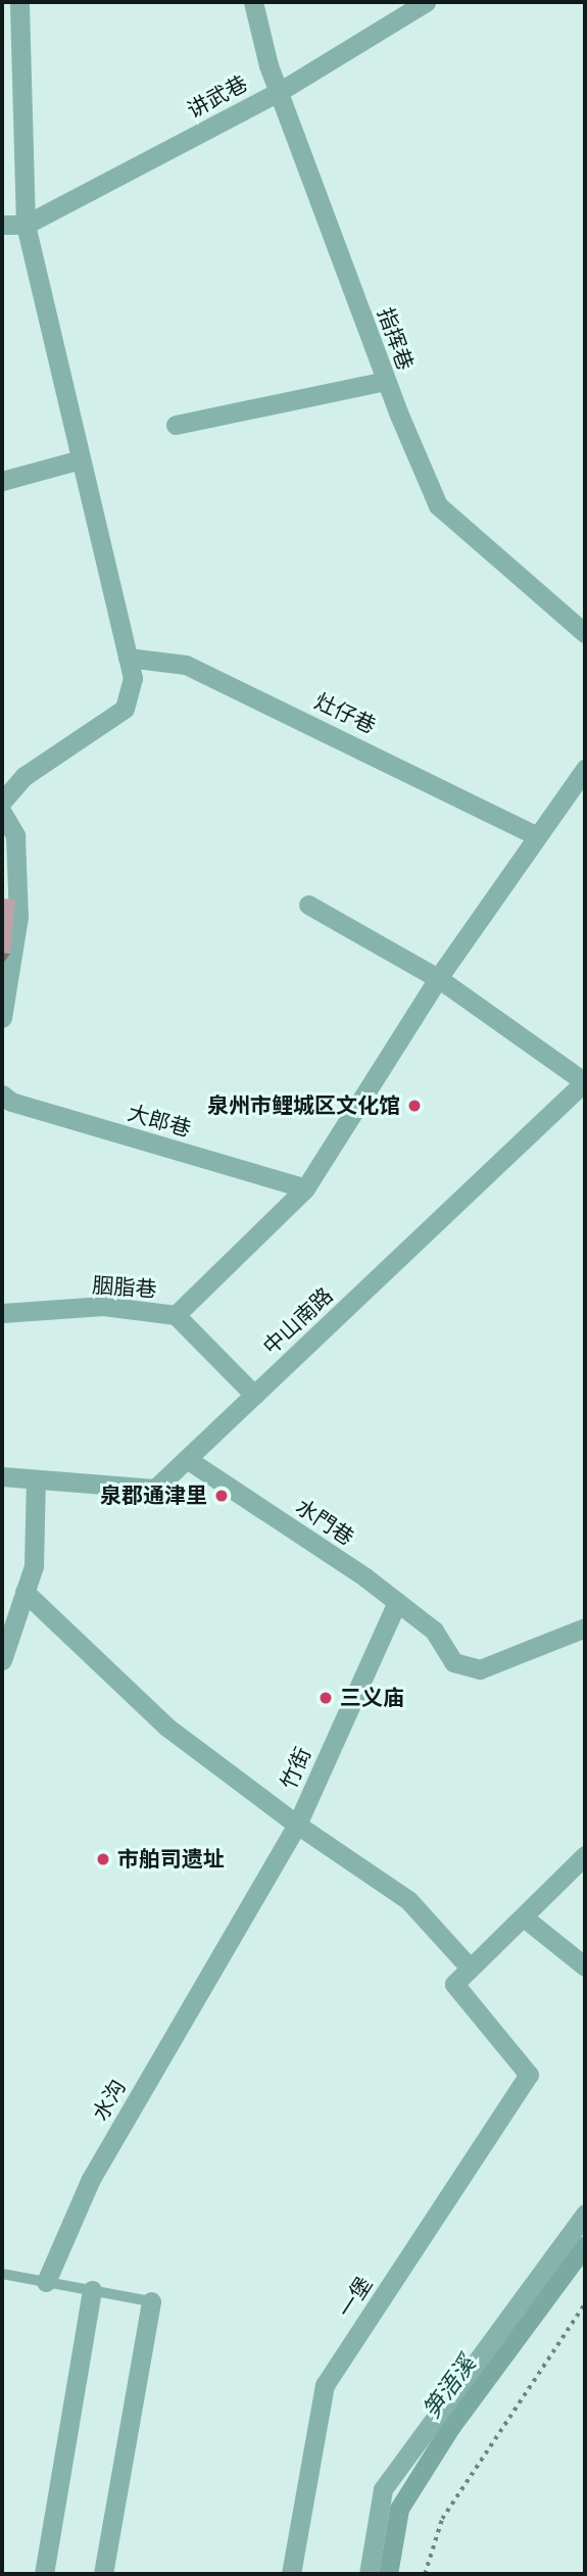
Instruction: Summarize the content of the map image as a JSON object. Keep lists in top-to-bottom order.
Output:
{
  "streets": {
    "street": [
      "讲武巷",
      "指挥巷",
      "灶仔巷",
      "大郎巷",
      "胭脂巷",
      "中山南路",
      "水門巷",
      "竹街",
      "水沟",
      "一堡"
    ]
  },
  "crossings": [
    ["讲武巷", "指挥巷"],
    ["胭脂巷", "中山南路"],
    ["中山南路", "水門巷"],
    ["水門巷", "竹街"],
    ["竹街", "水沟"]
  ],
  "water": ["笋浯溪"],
  "places": [
    "泉州市鲤城区文化馆",
    "泉郡通津里",
    "三义庙",
    "市舶司遗址"
  ]
}
